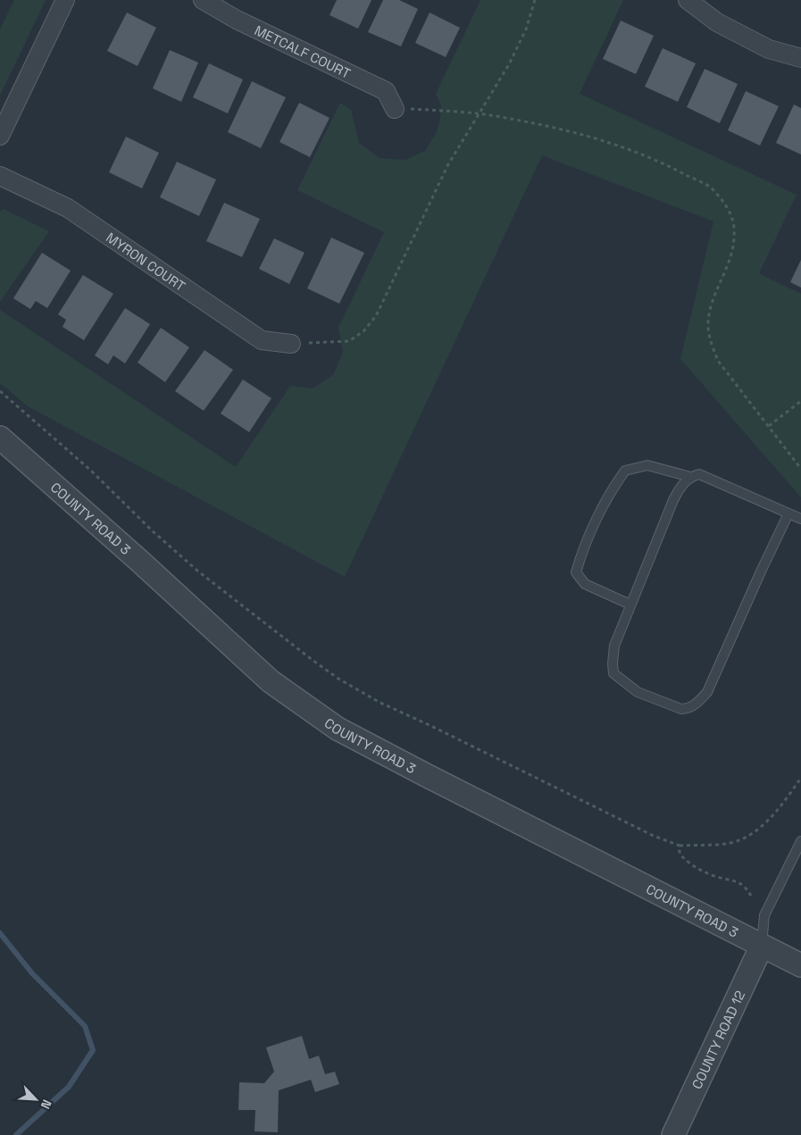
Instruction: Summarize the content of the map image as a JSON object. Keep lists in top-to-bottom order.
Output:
{
  "streets": {
    "street": [
      "METCALF COURT",
      "MYRON COURT",
      "COUNTY ROAD 3",
      "COUNTY ROAD 12"
    ]
  },
  "crossings": [
    ["COUNTY ROAD 3", "COUNTY ROAD 12"]
  ],
  "north": "bottom right"
}
